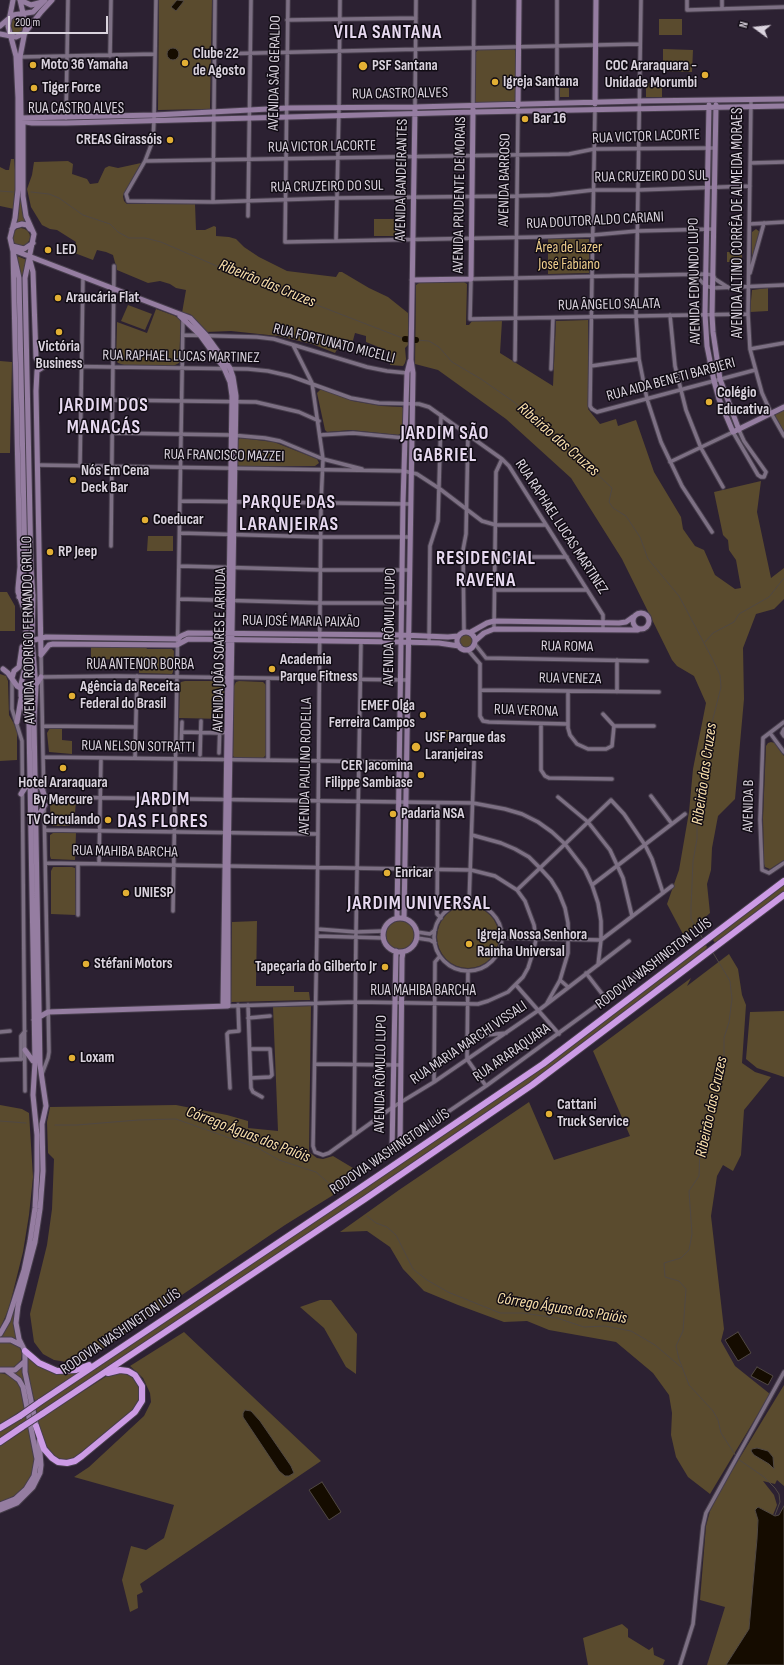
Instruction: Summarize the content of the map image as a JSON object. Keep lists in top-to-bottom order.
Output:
{
  "streets": {
    "highway": ["RODOVIA WASHINGTON LUÍS"],
    "street": [
      "AVENIDA SÃO GERALDO",
      "RUA CASTRO ALVES",
      "RUA VICTOR LACORTE",
      "RUA CRUZEIRO DO SUL",
      "AVENIDA BANDEIRANTES",
      "AVENIDA BARROSO",
      "AVENIDA PRUDENTE DE MORAIS",
      "RUA DOUTOR ALDO CARIANI",
      "AVENIDA ALTINO CORRÊA DE ALMEIDA MORAES",
      "AVENIDA EDMUNDO LUPO",
      "RUA ÂNGELO SALATA",
      "RUA FORTUNATO MICELLI",
      "RUA RAPHAEL LUCAS MARTINEZ",
      "RUA AIDA BENETI BARBIERI",
      "RUA FRANCISCO MAZZEI",
      "RUA JOSÉ MARIA PAIXÃO",
      "AVENIDA RÔMULO LUPO",
      "AVENIDA RODRIGO FERNANDO GRILLO",
      "RUA ROMA",
      "AVENIDA JOÃO SOARES E ARRUDA",
      "RUA ANTENOR BORBA",
      "RUA VENEZA",
      "RUA VERONA",
      "RUA NELSON SOTRATTI",
      "AVENIDA PAULINO RODELLA",
      "AVENIDA B",
      "RUA MAHIBA BARCHA",
      "RUA MARIA MARCHI VISSALI",
      "RUA ARARAQUARA"
    ]
  },
  "crossings": [
    ["AVENIDA SÃO GERALDO", "RUA CASTRO ALVES"],
    ["AVENIDA SÃO GERALDO", "RUA VICTOR LACORTE"],
    ["AVENIDA SÃO GERALDO", "RUA CRUZEIRO DO SUL"],
    ["AVENIDA SÃO GERALDO", "RUA DOUTOR ALDO CARIANI"],
    ["RUA CASTRO ALVES", "AVENIDA BANDEIRANTES"],
    ["RUA CASTRO ALVES", "AVENIDA BARROSO"],
    ["RUA CASTRO ALVES", "AVENIDA PRUDENTE DE MORAIS"],
    ["RUA CASTRO ALVES", "AVENIDA ALTINO CORRÊA DE ALMEIDA MORAES"],
    ["RUA CASTRO ALVES", "AVENIDA EDMUNDO LUPO"],
    ["RUA VICTOR LACORTE", "RUA CRUZEIRO DO SUL"],
    ["RUA VICTOR LACORTE", "AVENIDA BANDEIRANTES"],
    ["RUA VICTOR LACORTE", "AVENIDA BARROSO"],
    ["RUA VICTOR LACORTE", "AVENIDA PRUDENTE DE MORAIS"],
    ["RUA VICTOR LACORTE", "AVENIDA EDMUNDO LUPO"],
    ["RUA CRUZEIRO DO SUL", "AVENIDA BANDEIRANTES"],
    ["RUA CRUZEIRO DO SUL", "AVENIDA BARROSO"],
    ["RUA CRUZEIRO DO SUL", "AVENIDA PRUDENTE DE MORAIS"],
    ["RUA CRUZEIRO DO SUL", "AVENIDA ALTINO CORRÊA DE ALMEIDA MORAES"],
    ["RUA CRUZEIRO DO SUL", "AVENIDA EDMUNDO LUPO"],
    ["AVENIDA BANDEIRANTES", "RUA DOUTOR ALDO CARIANI"],
    ["AVENIDA BANDEIRANTES", "AVENIDA RÔMULO LUPO"],
    ["AVENIDA BARROSO", "RUA DOUTOR ALDO CARIANI"],
    ["AVENIDA BARROSO", "RUA ÂNGELO SALATA"],
    ["AVENIDA PRUDENTE DE MORAIS", "RUA DOUTOR ALDO CARIANI"],
    ["AVENIDA PRUDENTE DE MORAIS", "RUA ÂNGELO SALATA"],
    ["RUA DOUTOR ALDO CARIANI", "AVENIDA EDMUNDO LUPO"],
    ["AVENIDA ALTINO CORRÊA DE ALMEIDA MORAES", "RUA ÂNGELO SALATA"],
    ["AVENIDA ALTINO CORRÊA DE ALMEIDA MORAES", "RUA AIDA BENETI BARBIERI"],
    ["AVENIDA EDMUNDO LUPO", "RUA ÂNGELO SALATA"],
    ["AVENIDA EDMUNDO LUPO", "RUA AIDA BENETI BARBIERI"],
    ["RUA FORTUNATO MICELLI", "AVENIDA RÔMULO LUPO"],
    ["RUA FORTUNATO MICELLI", "AVENIDA JOÃO SOARES E ARRUDA"],
    ["RUA FORTUNATO MICELLI", "AVENIDA PAULINO RODELLA"],
    ["RUA RAPHAEL LUCAS MARTINEZ", "AVENIDA RÔMULO LUPO"],
    ["RUA RAPHAEL LUCAS MARTINEZ", "AVENIDA RODRIGO FERNANDO GRILLO"],
    ["RUA RAPHAEL LUCAS MARTINEZ", "AVENIDA JOÃO SOARES E ARRUDA"],
    ["RUA RAPHAEL LUCAS MARTINEZ", "AVENIDA PAULINO RODELLA"],
    ["RUA FRANCISCO MAZZEI", "AVENIDA RÔMULO LUPO"],
    ["RUA FRANCISCO MAZZEI", "AVENIDA RODRIGO FERNANDO GRILLO"],
    ["RUA FRANCISCO MAZZEI", "AVENIDA JOÃO SOARES E ARRUDA"],
    ["RUA FRANCISCO MAZZEI", "AVENIDA PAULINO RODELLA"],
    ["RUA JOSÉ MARIA PAIXÃO", "AVENIDA RÔMULO LUPO"],
    ["RUA JOSÉ MARIA PAIXÃO", "AVENIDA RODRIGO FERNANDO GRILLO"],
    ["RUA JOSÉ MARIA PAIXÃO", "AVENIDA JOÃO SOARES E ARRUDA"],
    ["RUA JOSÉ MARIA PAIXÃO", "AVENIDA PAULINO RODELLA"],
    ["AVENIDA RÔMULO LUPO", "RUA ANTENOR BORBA"],
    ["AVENIDA RÔMULO LUPO", "RUA NELSON SOTRATTI"],
    ["AVENIDA RÔMULO LUPO", "RUA MAHIBA BARCHA"],
    ["AVENIDA RÔMULO LUPO", "RUA MARIA MARCHI VISSALI"],
    ["AVENIDA RÔMULO LUPO", "RUA ARARAQUARA"],
    ["AVENIDA RODRIGO FERNANDO GRILLO", "RUA ANTENOR BORBA"],
    ["AVENIDA RODRIGO FERNANDO GRILLO", "RUA NELSON SOTRATTI"],
    ["AVENIDA RODRIGO FERNANDO GRILLO", "RUA MAHIBA BARCHA"],
    ["AVENIDA JOÃO SOARES E ARRUDA", "RUA ANTENOR BORBA"],
    ["AVENIDA JOÃO SOARES E ARRUDA", "RUA NELSON SOTRATTI"],
    ["AVENIDA JOÃO SOARES E ARRUDA", "RUA MAHIBA BARCHA"],
    ["RUA ANTENOR BORBA", "AVENIDA PAULINO RODELLA"],
    ["RUA VENEZA", "RUA VERONA"],
    ["RUA NELSON SOTRATTI", "AVENIDA PAULINO RODELLA"],
    ["AVENIDA PAULINO RODELLA", "RUA MAHIBA BARCHA"],
    ["AVENIDA PAULINO RODELLA", "RUA MARIA MARCHI VISSALI"]
  ],
  "districts": [
    "VILA SANTANA",
    "JARDIM DOS MANACÁS",
    "JARDIM SÃO GABRIEL",
    "PARQUE DAS LARANJEIRAS",
    "RESIDENCIAL RAVENA",
    "JARDIM DAS FLORES",
    "JARDIM UNIVERSAL"
  ],
  "water": ["Ribeirão das Cruzes", "Córrego Águas dos Paióis"],
  "parks": ["Área de Lazer José Fabiano"],
  "places": [
    "Clube 22 de Agosto",
    "Moto 36 Yamaha",
    "PSF Santana",
    "COC Araraquara - Unidade Morumbi",
    "Igreja Santana",
    "Tiger Force",
    "Bar 16",
    "CREAS Girassóis",
    "LED",
    "Araucária Flat",
    "Victória Business",
    "Colégio Educativa",
    "Nós Em Cena Deck Bar",
    "Coeducar",
    "RP Jeep",
    "Academia Parque Fitness",
    "Agência da Receita Federal do Brasil",
    "EMEF Olga Ferreira Campos",
    "USF Parque das Laranjeiras",
    "Hotel Araraquara By Mercure",
    "CER Jacomina Filippe Sambiase",
    "Padaria NSA",
    "TV Circulando",
    "Enricar",
    "UNIESP",
    "Igreja Nossa Senhora Rainha Universal",
    "Stéfani Motors",
    "Tapeçaria do Gilberto Jr",
    "Loxam",
    "Cattani Truck Service"
  ],
  "scale_bar": "200 m",
  "north": "left"
}
